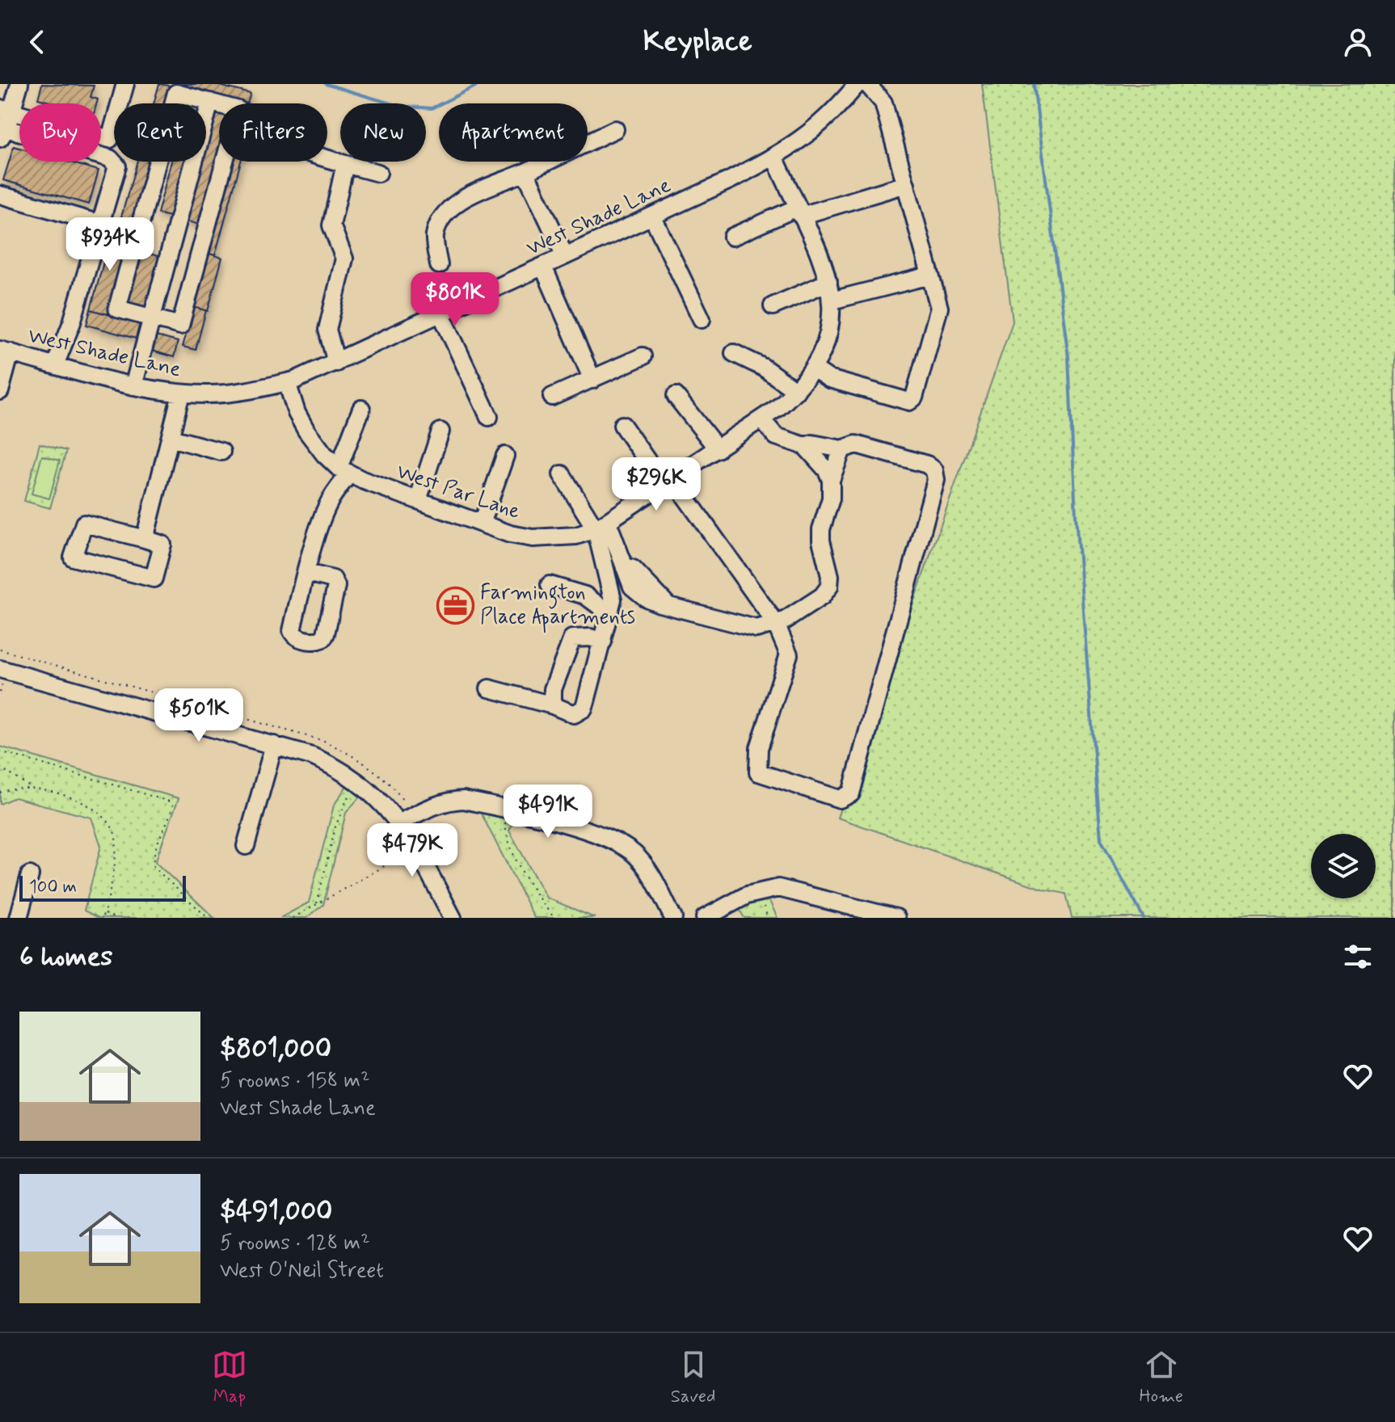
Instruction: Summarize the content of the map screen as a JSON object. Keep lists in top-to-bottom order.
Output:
{
  "streets": {
    "street": ["West Shade Lane", "West Par Lane"]
  },
  "crossings": [
    ["West Shade Lane", "West Par Lane"]
  ],
  "places": {
    "office": ["Farmington Place Apartments"]
  },
  "scale_bar": "100 m",
  "page": {
    "header": "Keyplace",
    "chip": [
      "Buy",
      "Rent",
      "Filters",
      "New",
      "Apartment"
    ],
    "price": [
      "$934K",
      "$801K",
      "$296K",
      "$501K",
      "$491K",
      "$479K"
    ],
    "scale": "100 m",
    "heading": "6 homes",
    "list": [
      {
        "name": "$801,000",
        "note": "5 rooms · 158 m² · West Shade Lane"
      },
      {
        "name": "$491,000",
        "note": "5 rooms · 128 m² · West O'Neil Street"
      }
    ],
    "tabs": ["Map", "Saved", "Home"]
  }
}
